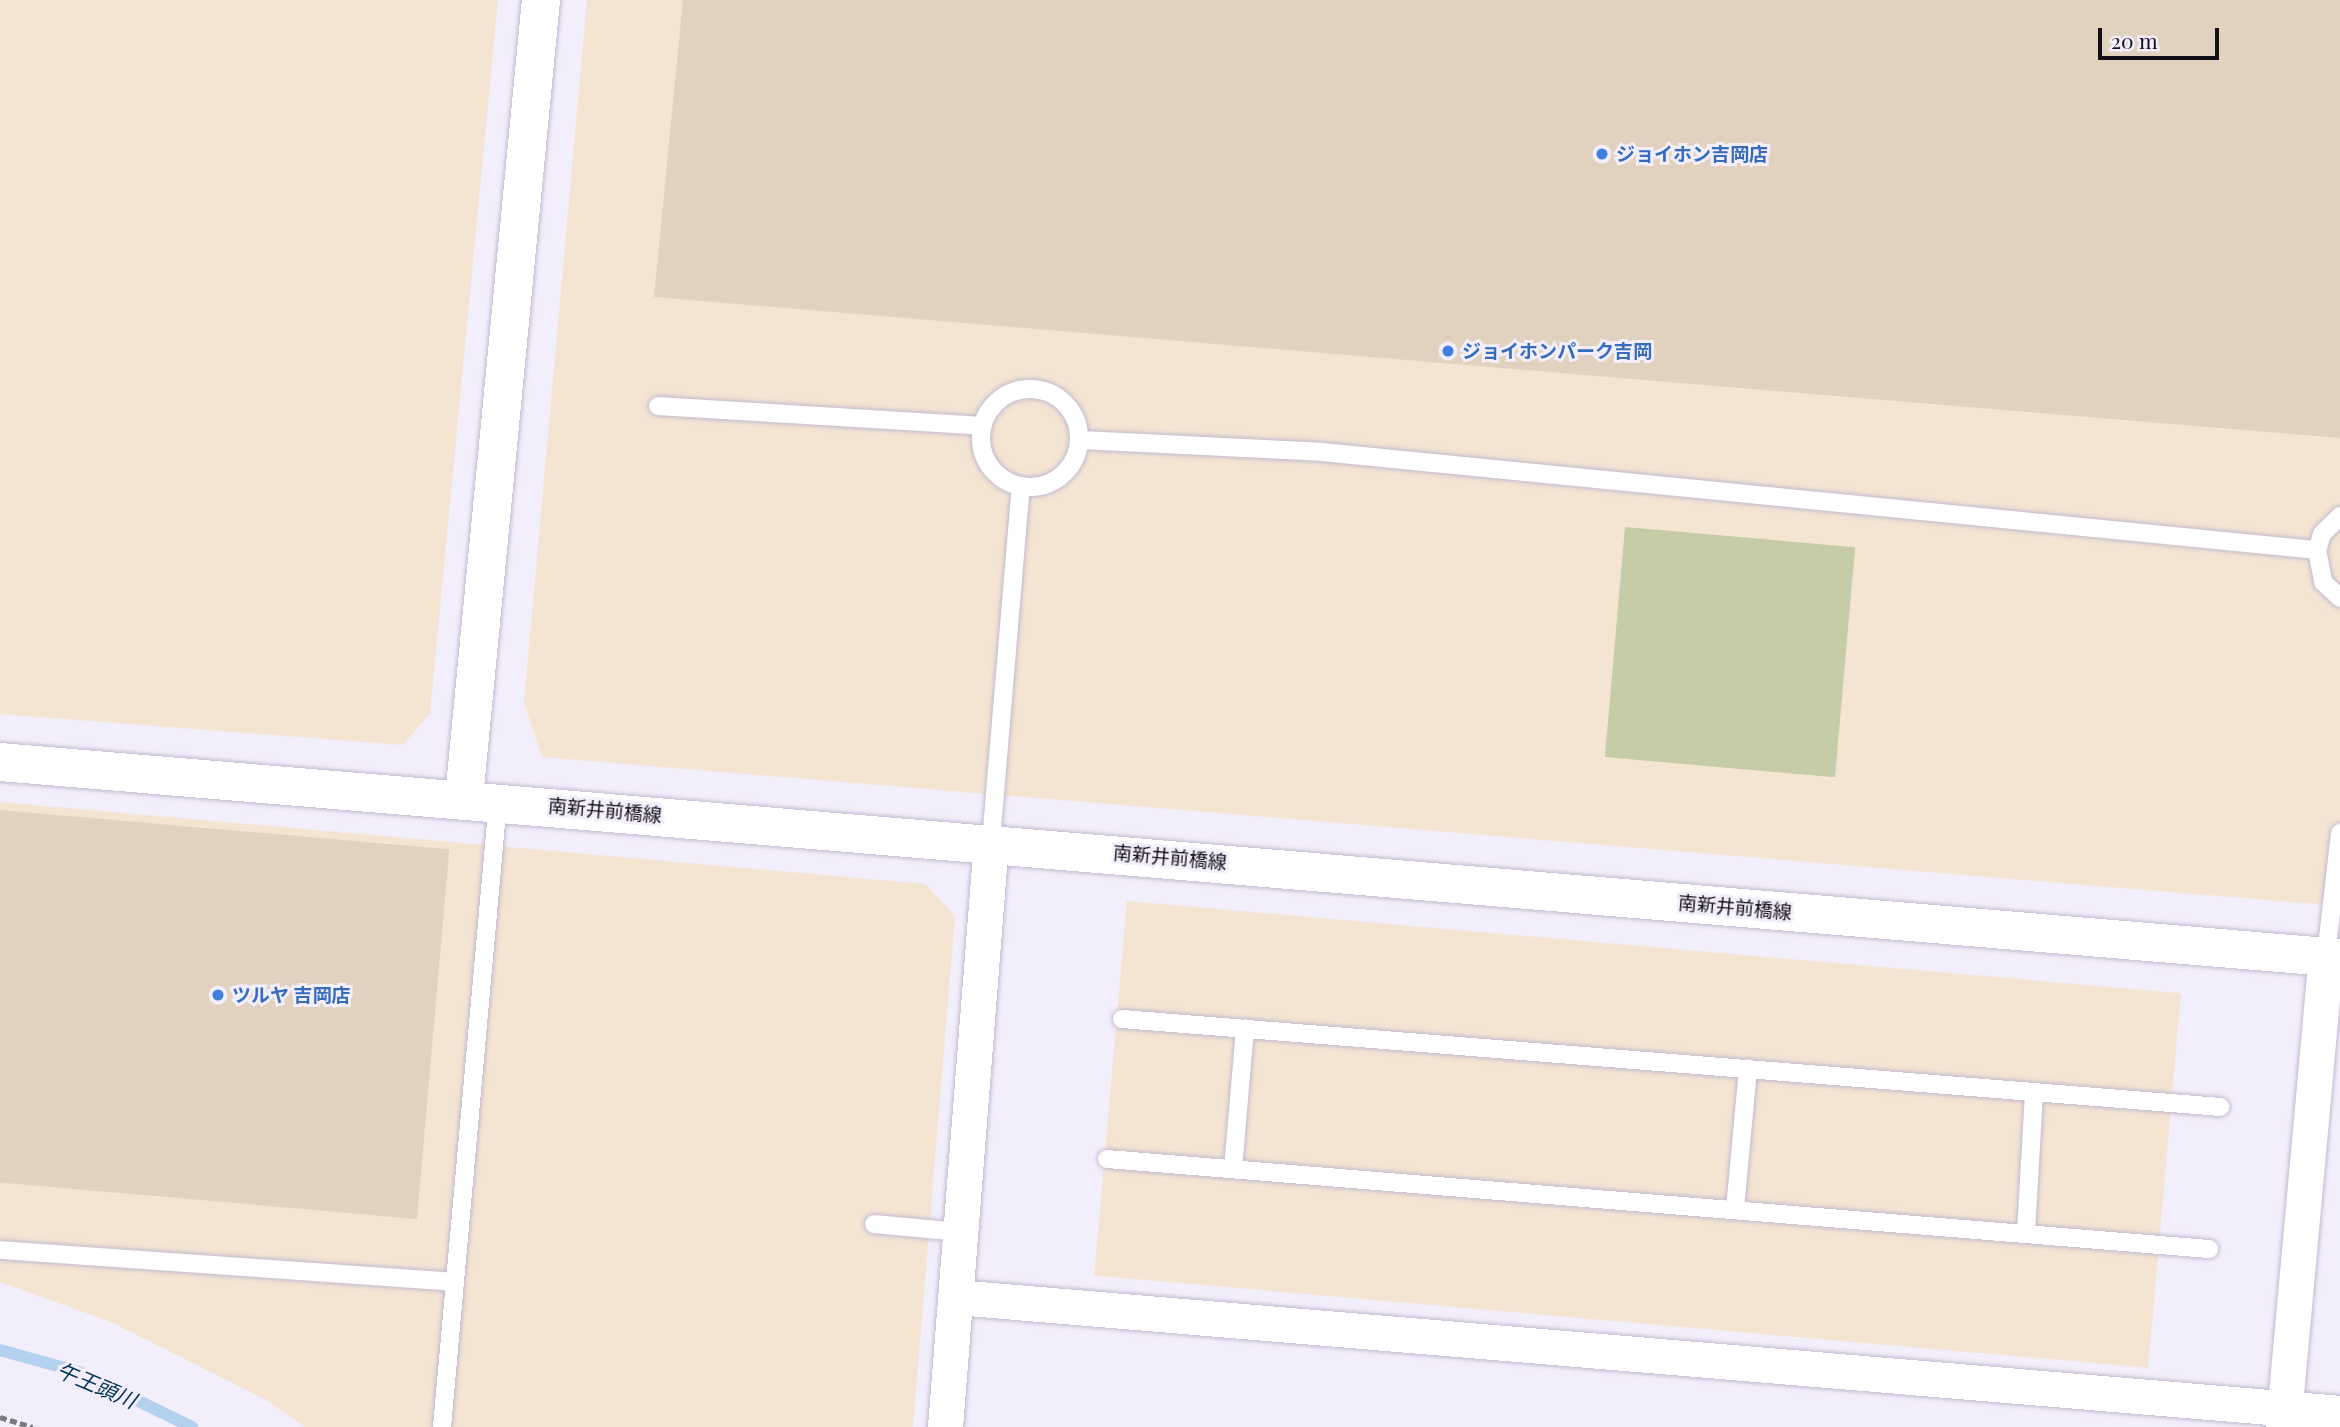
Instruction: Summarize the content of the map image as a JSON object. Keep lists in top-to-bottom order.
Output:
{
  "streets": {
    "main road": ["南新井前橋線"]
  },
  "water": ["午王頭川"],
  "places": ["ジョイホン吉岡店", "ジョイホンパーク吉岡", "ツルヤ 吉岡店"],
  "scale_bar": "20 m"
}
